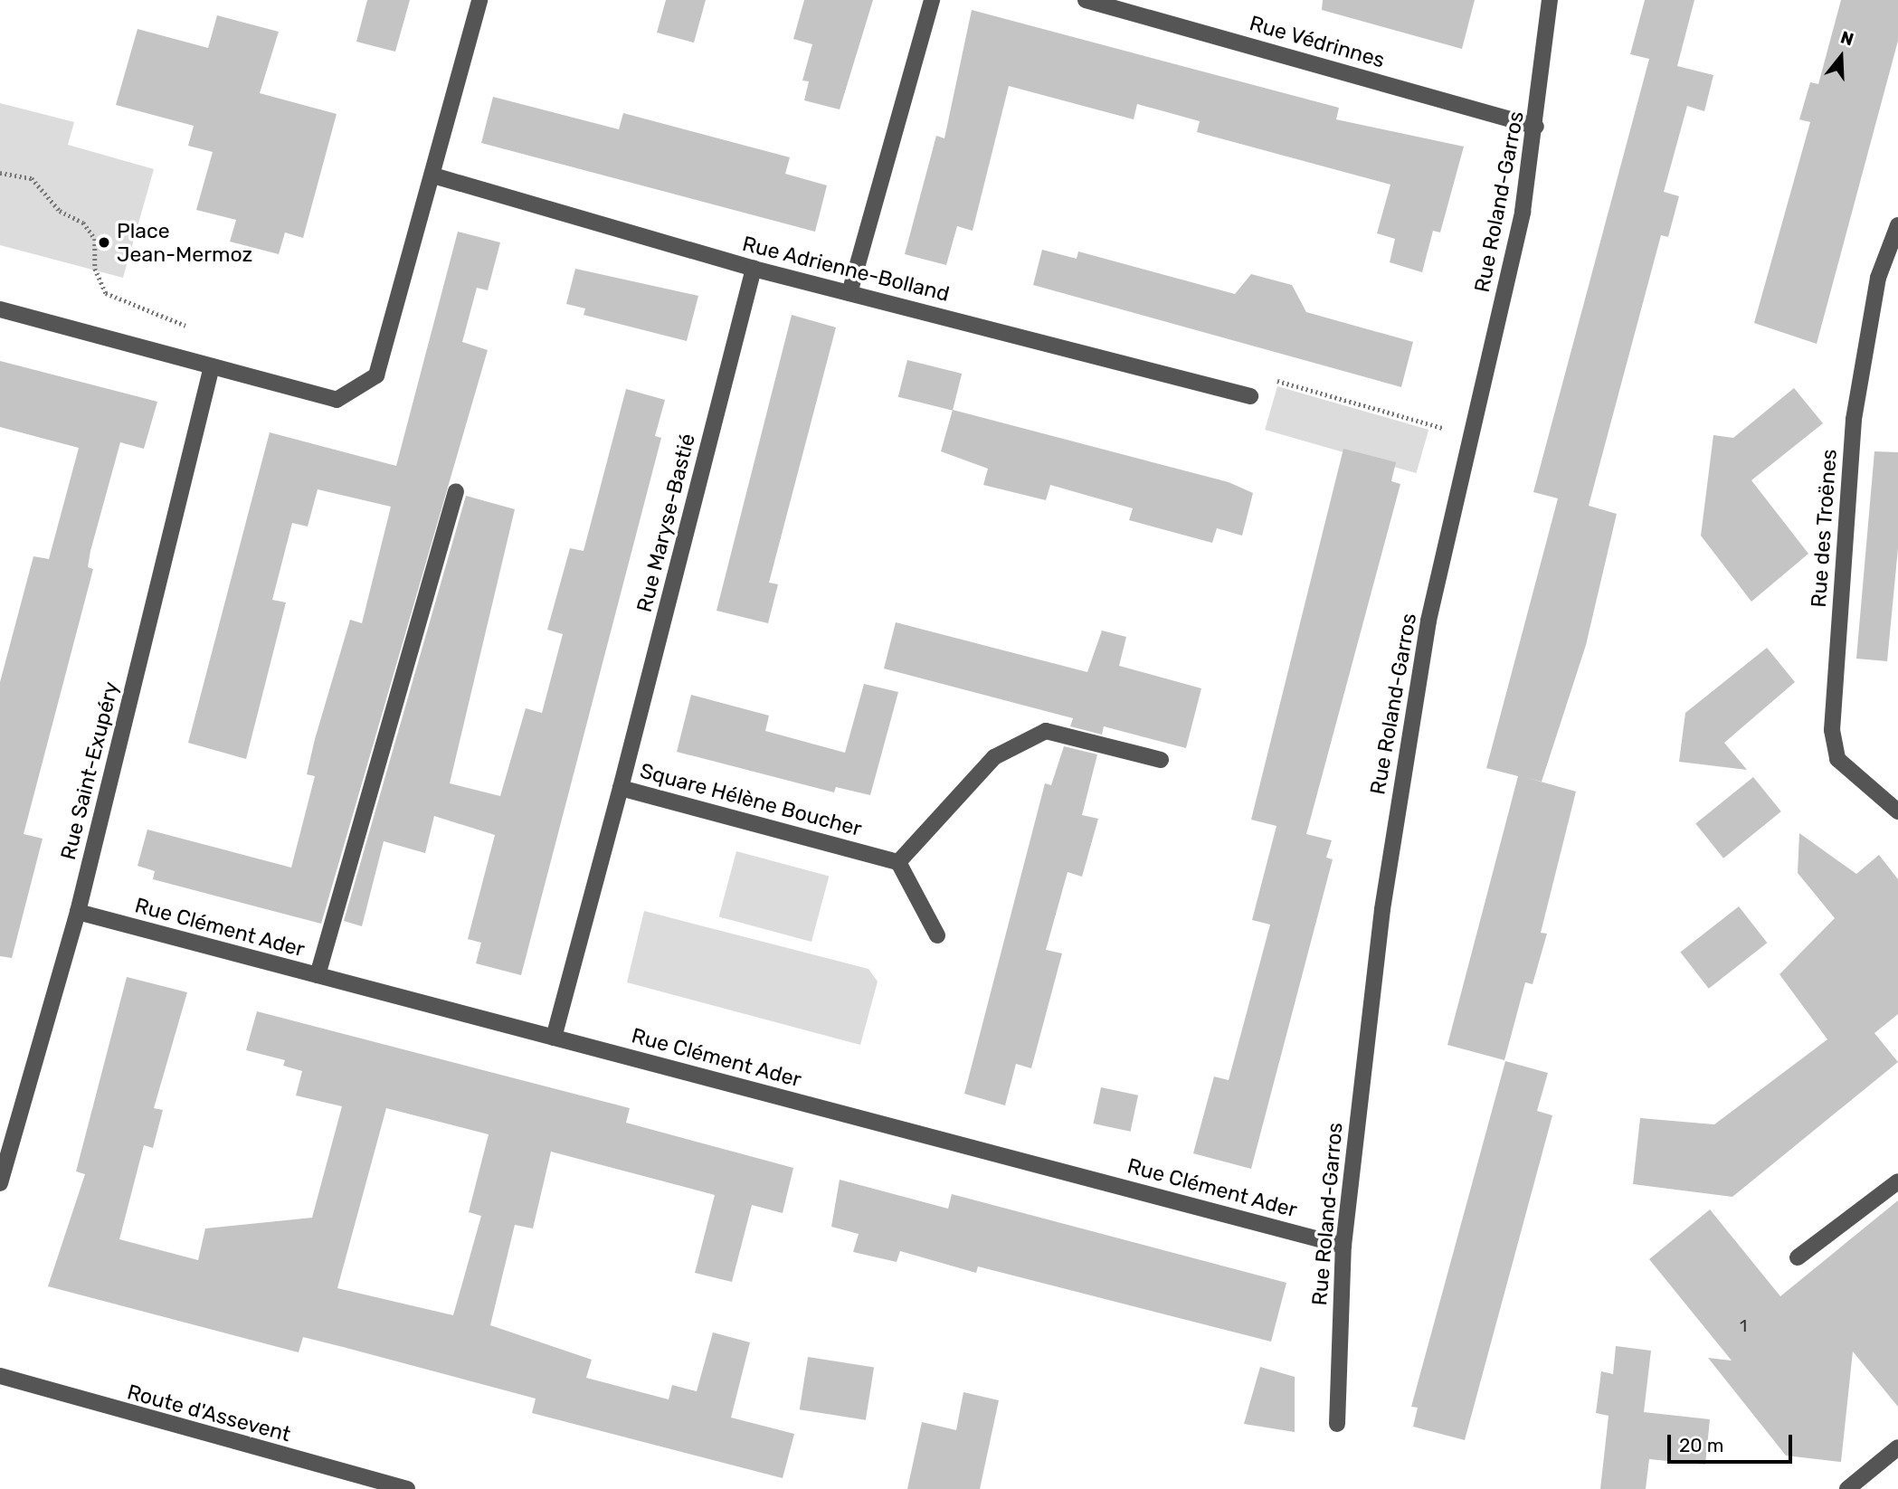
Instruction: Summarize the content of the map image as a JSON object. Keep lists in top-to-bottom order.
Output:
{
  "streets": {
    "street": [
      "Rue Védrinnes",
      "Rue Roland-Garros",
      "Rue Adrienne-Bolland",
      "Rue Maryse-Bastié",
      "Rue des Troënes",
      "Rue Saint-Exupéry",
      "Square Hélène Boucher",
      "Rue Clément Ader",
      "Route d'Assevent"
    ]
  },
  "crossings": [
    ["Rue Védrinnes", "Rue Roland-Garros"],
    ["Rue Roland-Garros", "Rue Clément Ader"],
    ["Rue Adrienne-Bolland", "Rue Maryse-Bastié"],
    ["Rue Maryse-Bastié", "Square Hélène Boucher"],
    ["Rue Saint-Exupéry", "Rue Clément Ader"],
    ["Square Hélène Boucher", "Rue Clément Ader"]
  ],
  "places": ["Place Jean-Mermoz"],
  "house_numbers": ["1"],
  "scale_bar": "20 m",
  "north": "top"
}
